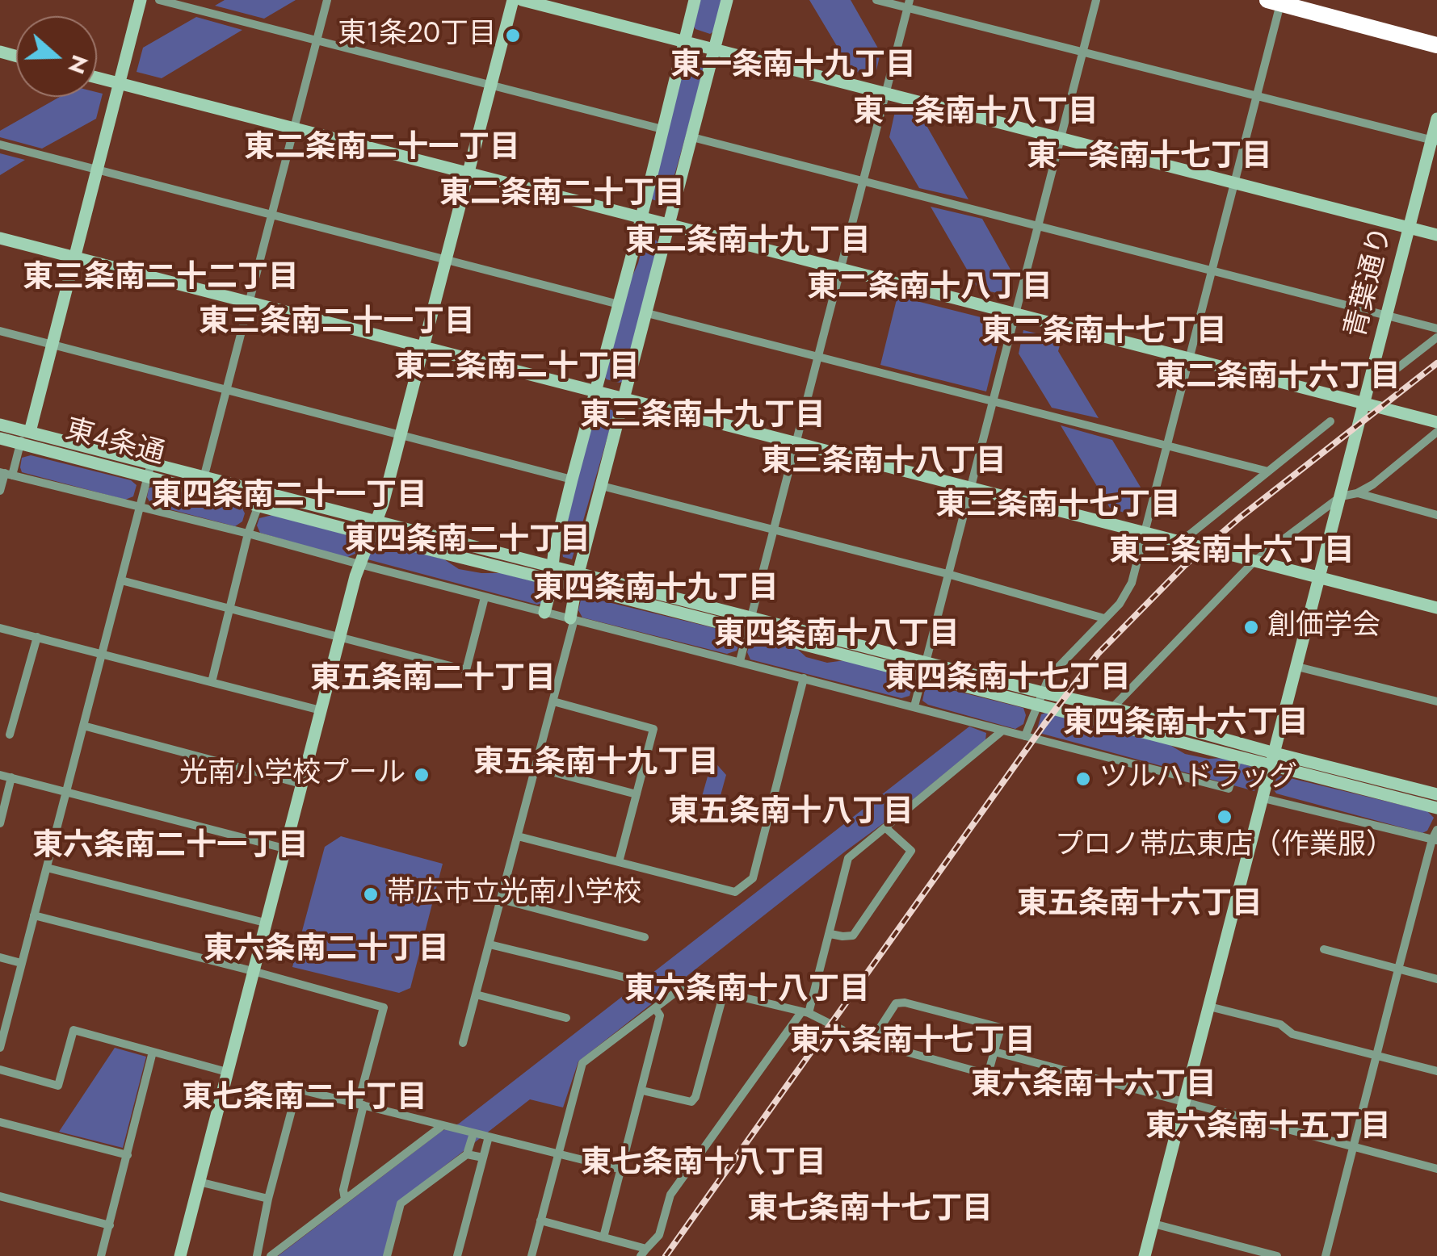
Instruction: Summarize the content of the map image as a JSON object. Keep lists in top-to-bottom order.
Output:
{
  "streets": {
    "street": ["青葉通り", "東４条通"]
  },
  "crossings": [
    ["青葉通り", "東４条通"]
  ],
  "districts": [
    "東一条南十九丁目",
    "東一条南十八丁目",
    "東二条南二十一丁目",
    "東一条南十七丁目",
    "東二条南二十丁目",
    "東二条南十九丁目",
    "東三条南二十二丁目",
    "東二条南十八丁目",
    "東三条南二十一丁目",
    "東二条南十七丁目",
    "東三条南二十丁目",
    "東二条南十六丁目",
    "東三条南十九丁目",
    "東三条南十八丁目",
    "東四条南二十一丁目",
    "東三条南十七丁目",
    "東四条南二十丁目",
    "東三条南十六丁目",
    "東四条南十九丁目",
    "東四条南十八丁目",
    "東四条南十七丁目",
    "東五条南二十丁目",
    "東四条南十六丁目",
    "東五条南十九丁目",
    "東五条南十八丁目",
    "東六条南二十一丁目",
    "東五条南十六丁目",
    "東六条南二十丁目",
    "東六条南十八丁目",
    "東六条南十七丁目",
    "東六条南十六丁目",
    "東七条南二十丁目",
    "東六条南十五丁目",
    "東七条南十八丁目",
    "東七条南十七丁目"
  ],
  "places": [
    "東1条20丁目",
    "創価学会",
    "光南小学校プール",
    "ツルハドラッグ",
    "プロノ帯広東店（作業服）",
    "帯広市立光南小学校"
  ],
  "north": "right"
}
